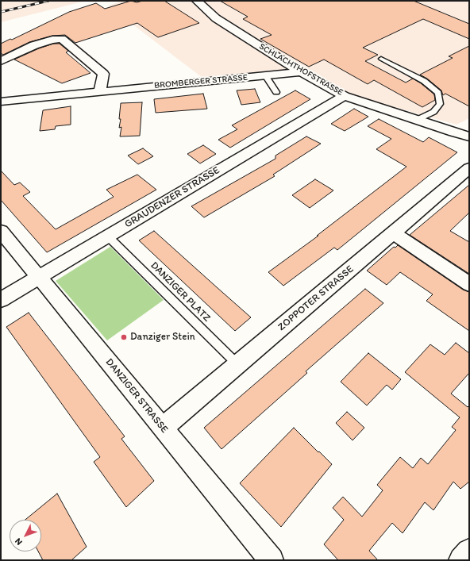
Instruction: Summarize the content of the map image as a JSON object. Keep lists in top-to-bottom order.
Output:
{
  "streets": {
    "street": [
      "SCHLACHTHOFSTRASSE",
      "BROMBERGER STRASSE",
      "GRAUDENZER STRASSE",
      "ZOPPOTER STRASSE",
      "DANZIGER STRASSE"
    ],
    "lane": ["DANZIGER PLATZ"]
  },
  "crossings": [
    ["SCHLACHTHOFSTRASSE", "BROMBERGER STRASSE"],
    ["SCHLACHTHOFSTRASSE", "GRAUDENZER STRASSE"],
    ["GRAUDENZER STRASSE", "DANZIGER PLATZ"],
    ["GRAUDENZER STRASSE", "DANZIGER STRASSE"],
    ["DANZIGER PLATZ", "ZOPPOTER STRASSE"],
    ["ZOPPOTER STRASSE", "DANZIGER STRASSE"]
  ],
  "places": ["Danziger Stein"],
  "north": "bottom left"
}
